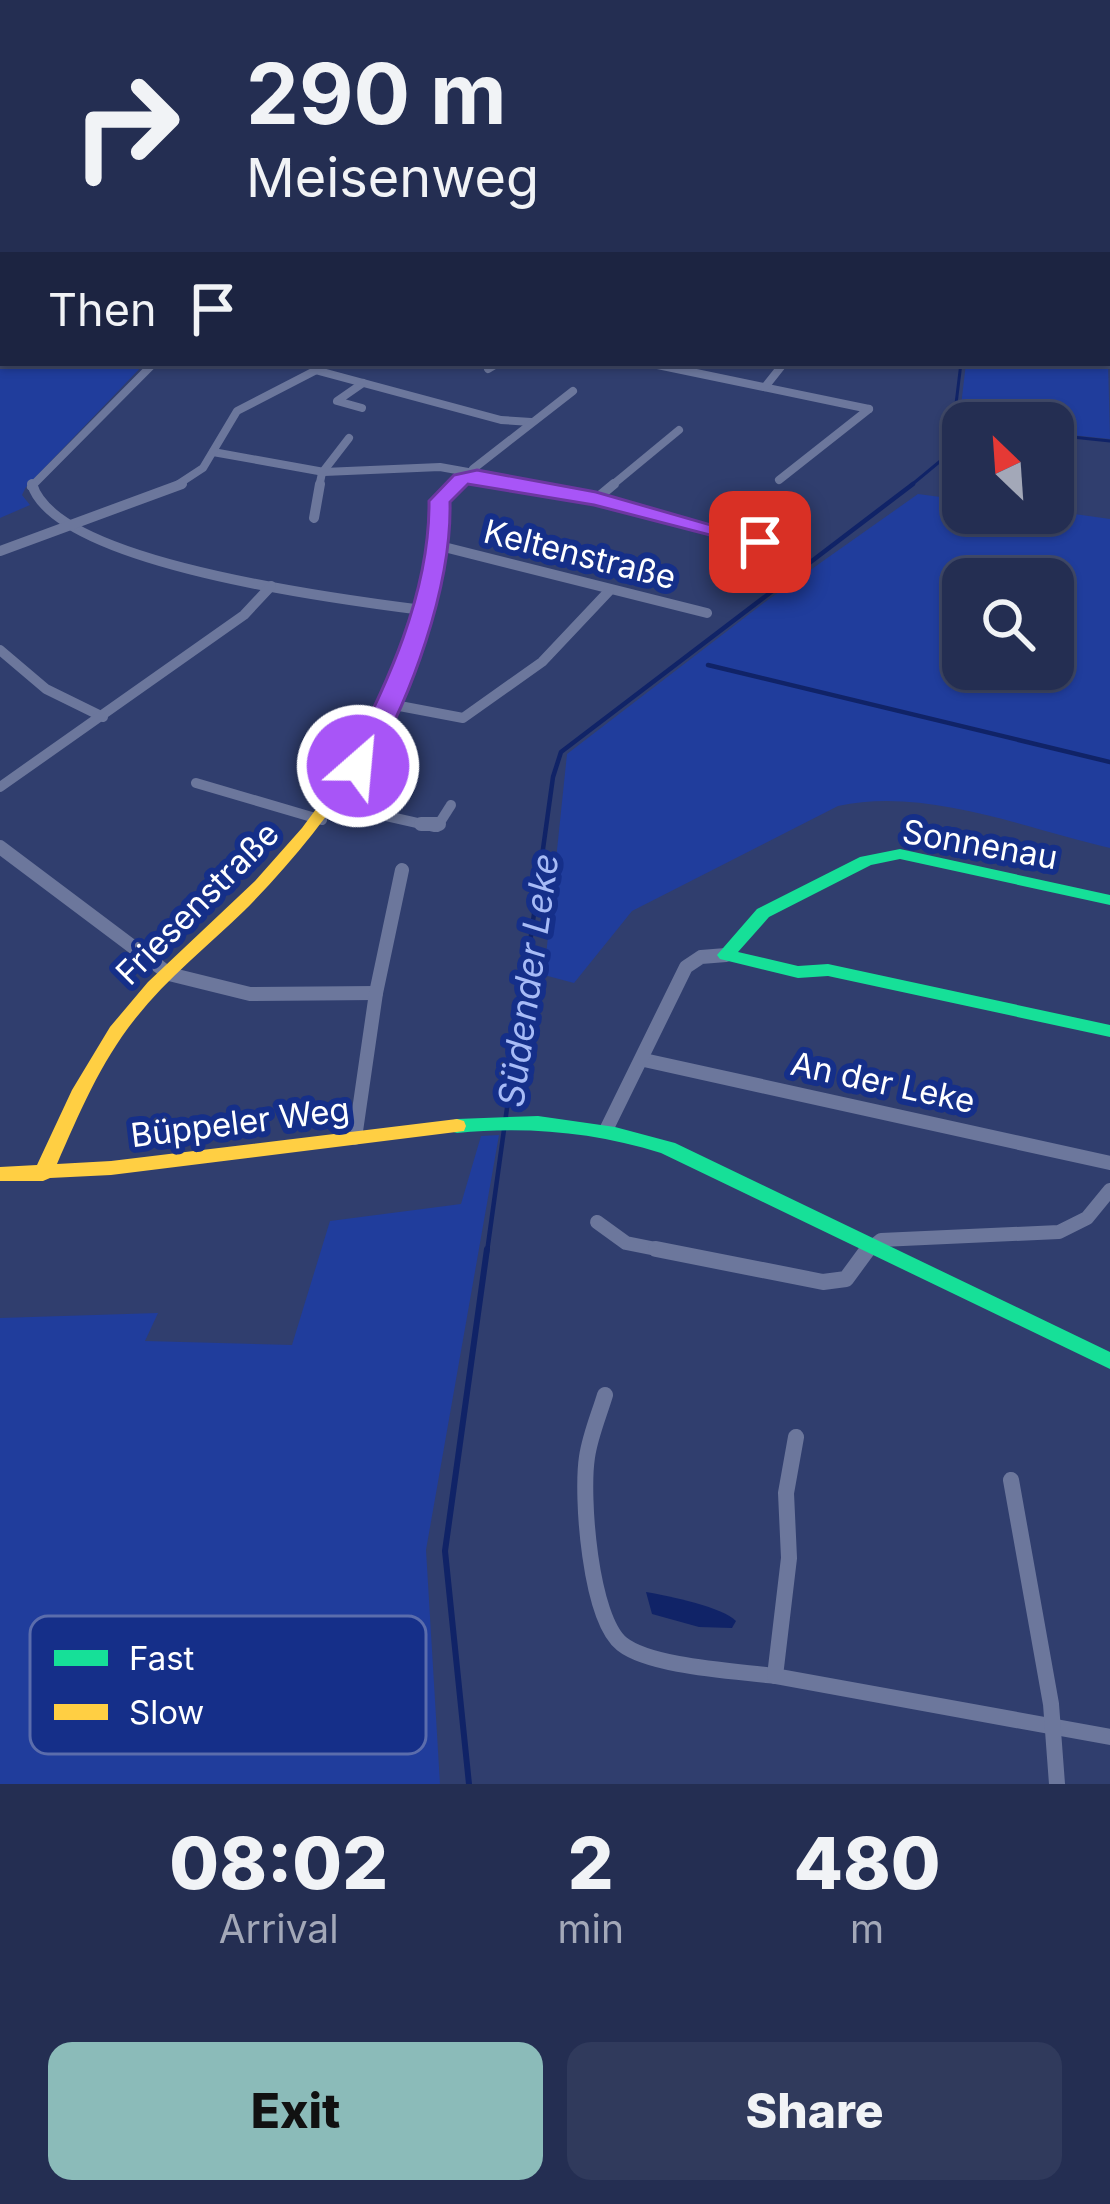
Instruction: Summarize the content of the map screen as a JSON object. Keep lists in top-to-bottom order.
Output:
{
  "streets": {
    "street": [
      "Keltenstraße",
      "Sonnenau",
      "Friesenstraße",
      "An der Leke",
      "Büppeler Weg"
    ]
  },
  "crossings": [
    ["Keltenstraße", "Friesenstraße"],
    ["Friesenstraße", "Büppeler Weg"]
  ],
  "water": ["Südender Leke"],
  "legend": ["Fast", "Slow"],
  "north": "top left",
  "page": {
    "turn": ["290 m", "Meisenweg"],
    "then": "Then",
    "eta": [
      "08:02",
      "Arrival",
      "2",
      "min",
      "480",
      "m"
    ],
    "buttons": ["Exit", "Share"]
  }
}
